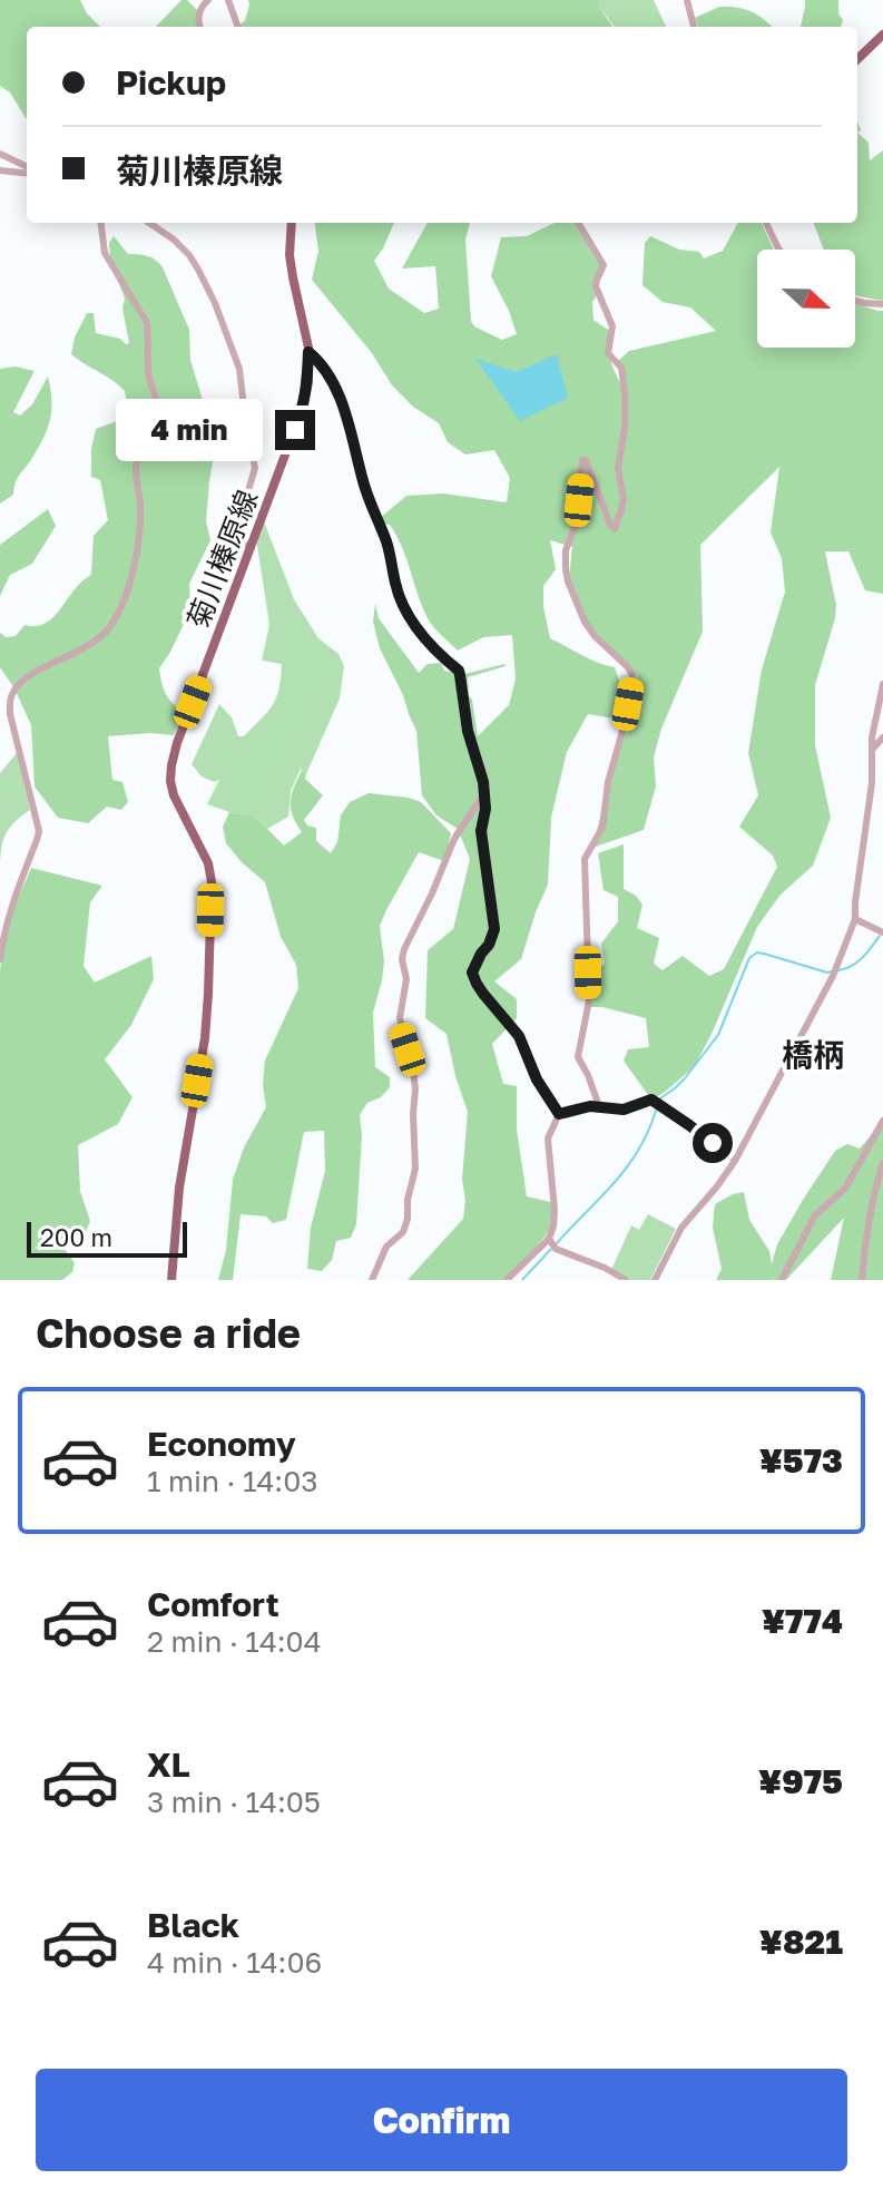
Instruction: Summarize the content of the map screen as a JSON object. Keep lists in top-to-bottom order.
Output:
{
  "streets": {
    "main road": ["菊川榛原線"]
  },
  "districts": ["橋柄"],
  "scale_bar": "200 m",
  "north": "right",
  "page": {
    "banner": ["Pickup", "菊川榛原線"],
    "bubble": "4 min",
    "scale": "200 m",
    "heading": "Choose a ride",
    "list": [
      {
        "name": "Economy",
        "note": "1 min · 14:03",
        "value": "¥573"
      },
      {
        "name": "Comfort",
        "note": "2 min · 14:04",
        "value": "¥774"
      },
      {
        "name": "XL",
        "note": "3 min · 14:05",
        "value": "¥975"
      },
      {
        "name": "Black",
        "note": "4 min · 14:06",
        "value": "¥821"
      }
    ],
    "buttons": "Confirm"
  }
}
